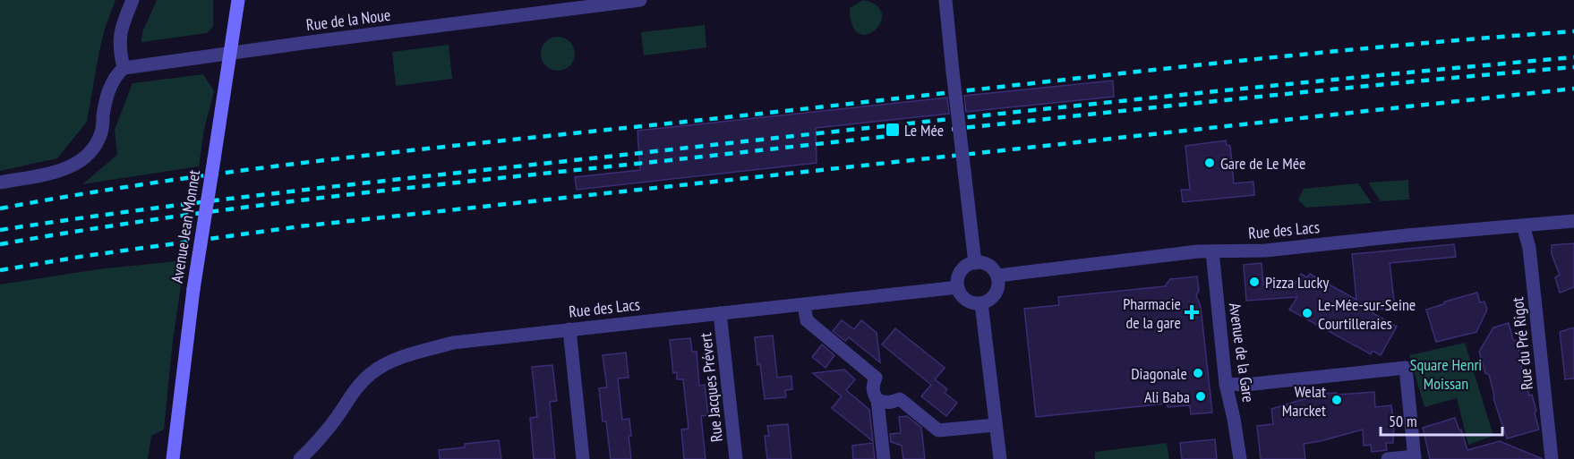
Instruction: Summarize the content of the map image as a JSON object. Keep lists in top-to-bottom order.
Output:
{
  "streets": {
    "main road": ["Avenue Jean Monnet"],
    "street": [
      "Rue de la Noue",
      "Rue des Lacs",
      "Rue du Pré Rigot",
      "Avenue de la Gare",
      "Rue Jacques Prévert"
    ]
  },
  "crossings": [
    ["Rue de la Noue", "Avenue Jean Monnet"],
    ["Rue des Lacs", "Rue du Pré Rigot"],
    ["Rue des Lacs", "Avenue de la Gare"],
    ["Rue des Lacs", "Rue Jacques Prévert"]
  ],
  "parks": ["Square Henri Moissan"],
  "places": {
    "transit": ["Le Mée"],
    "other": [
      "Gare de Le Mée",
      "Pizza Lucky",
      "Le-Mée-sur-Seine Courtilleraies",
      "Diagonale",
      "Ali Baba",
      "Welat Marcket"
    ],
    "health": ["Pharmacie de la gare"]
  },
  "scale_bar": "50 m"
}
